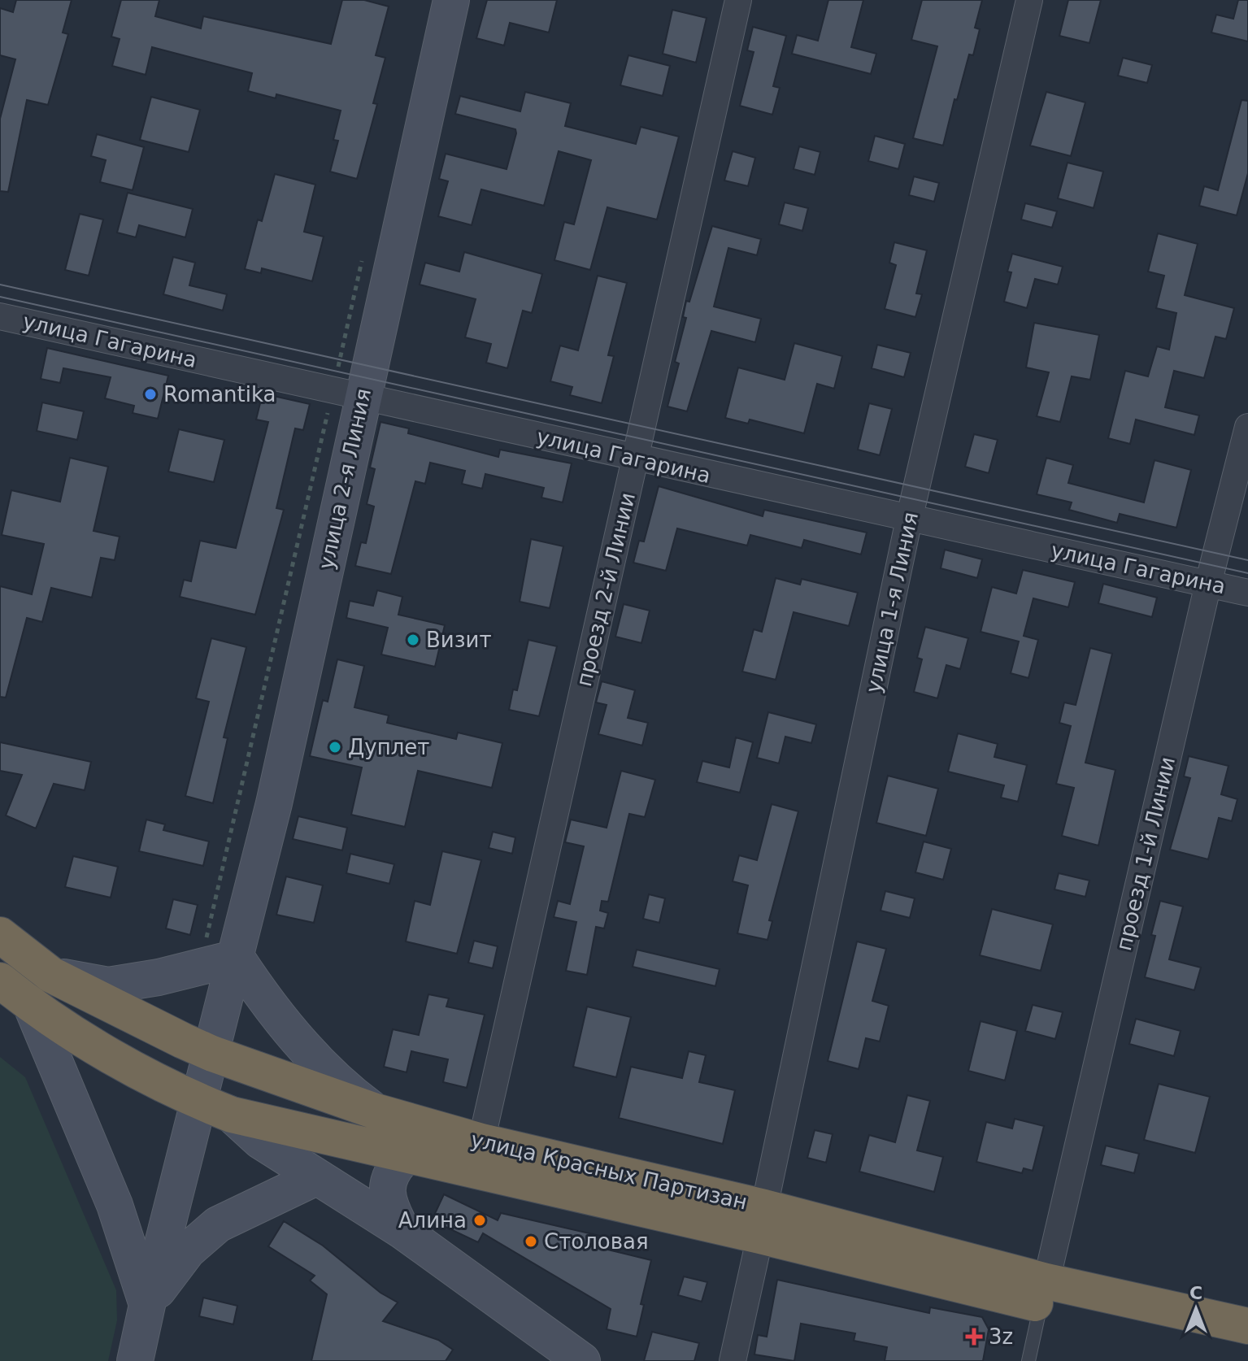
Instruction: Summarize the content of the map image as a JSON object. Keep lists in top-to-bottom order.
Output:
{
  "streets": {
    "highway": ["улица Красных Партизан"],
    "street": [
      "улица Гагарина",
      "улица 2-я Линия",
      "проезд 2-й Линии",
      "улица 1-я Линия",
      "проезд 1-й Линии"
    ]
  },
  "crossings": [
    ["улица Гагарина", "улица 2-я Линия"],
    ["улица Гагарина", "проезд 2-й Линии"],
    ["улица Гагарина", "улица 1-я Линия"],
    ["улица Гагарина", "проезд 1-й Линии"],
    ["улица 2-я Линия", "улица Красных Партизан"],
    ["проезд 2-й Линии", "улица Красных Партизан"],
    ["улица 1-я Линия", "улица Красных Партизан"],
    ["проезд 1-й Линии", "улица Красных Партизан"]
  ],
  "places": {
    "other": [
      "Romantika",
      "Визит",
      "Дуплет",
      "Алина",
      "Столовая"
    ],
    "health": ["3z"]
  },
  "north": "top"
}
